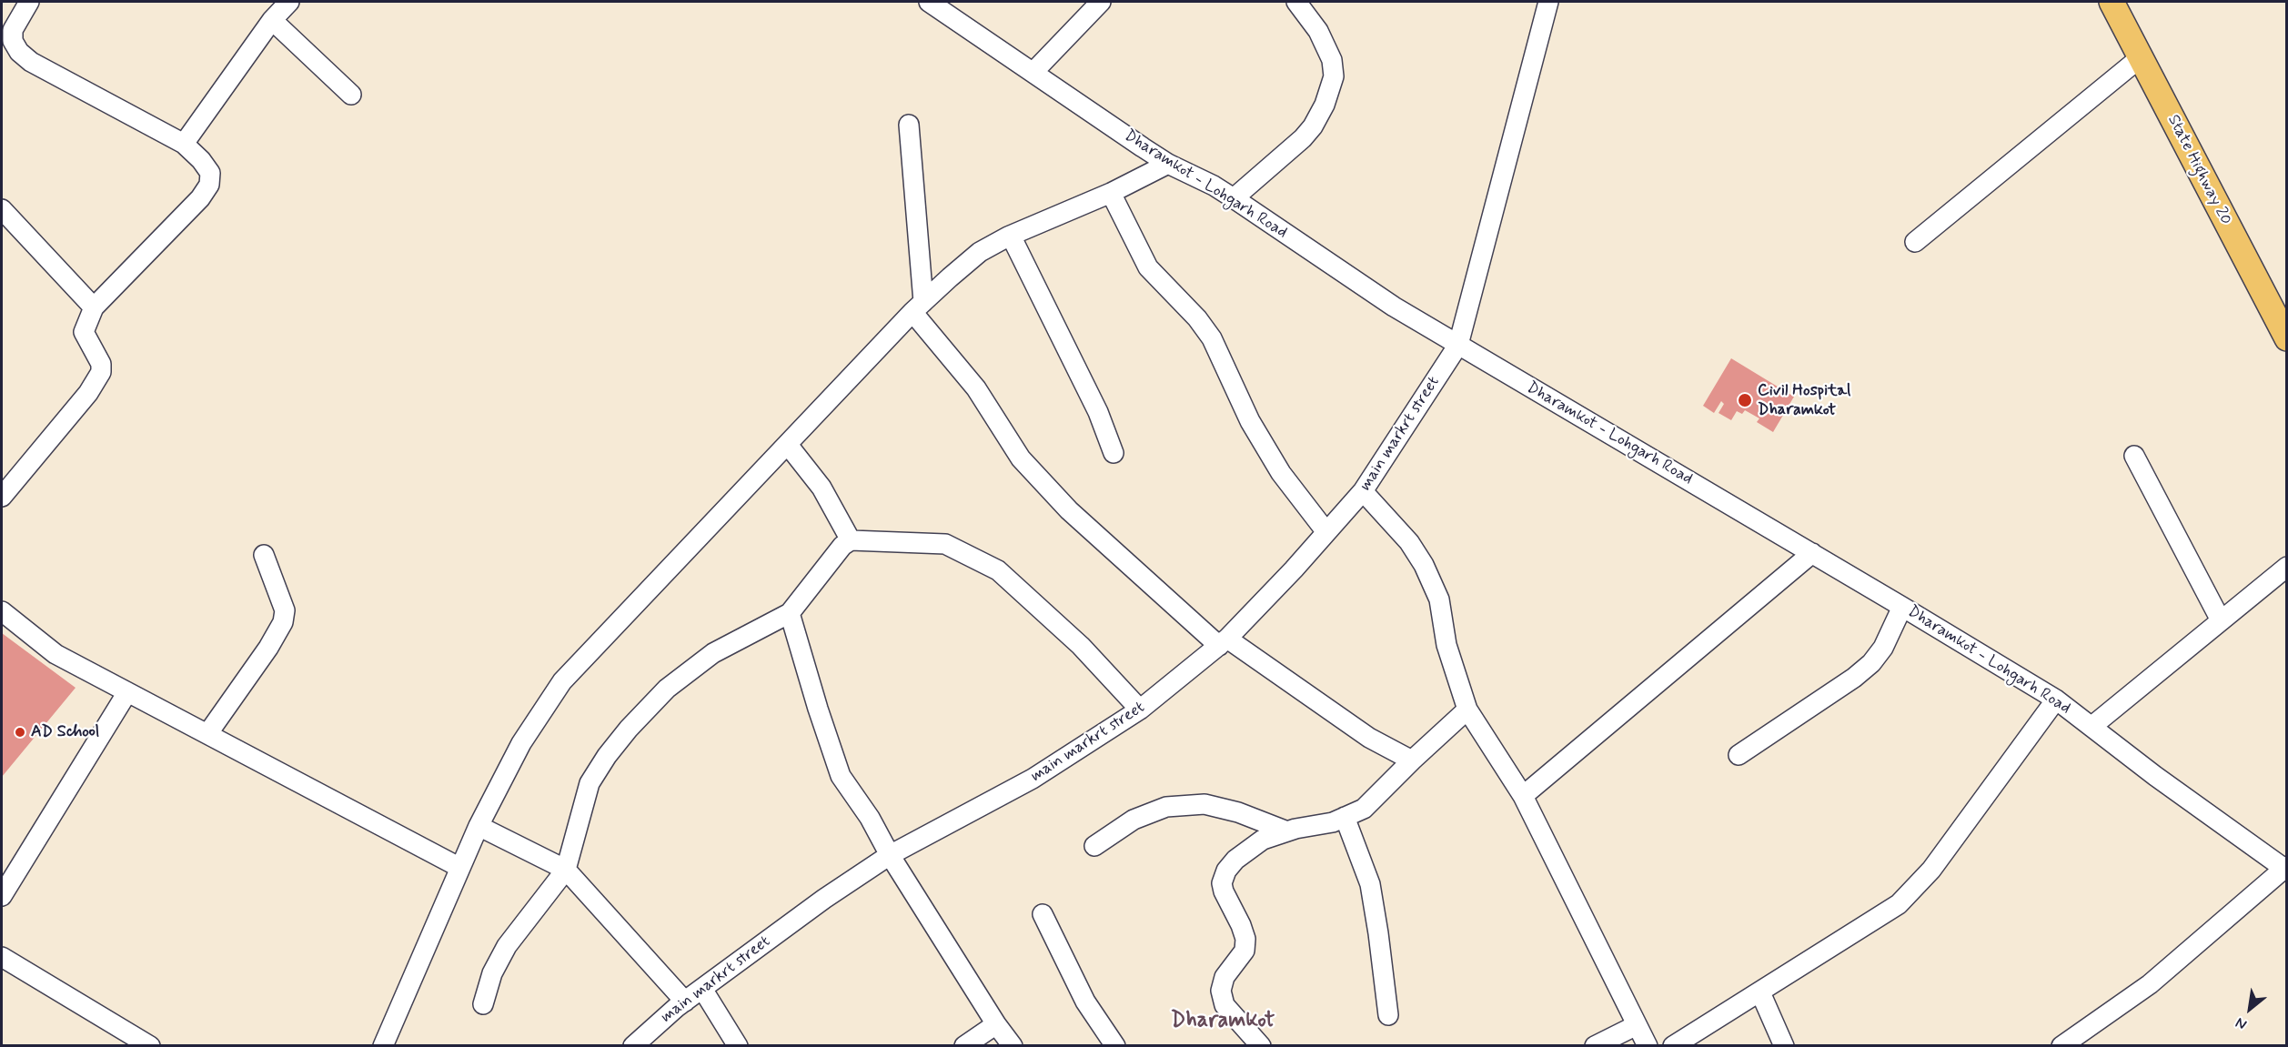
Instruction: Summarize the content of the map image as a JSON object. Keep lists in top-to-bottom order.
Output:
{
  "streets": {
    "main road": ["State Highway 20"],
    "street": ["Dharamkot - Lohgarh Road", "main markrt street"]
  },
  "crossings": [
    ["Dharamkot - Lohgarh Road", "main markrt street"]
  ],
  "districts": ["Dharamkot"],
  "places": ["Civil Hospital Dharamkot", "AD School"],
  "north": "bottom left"
}
